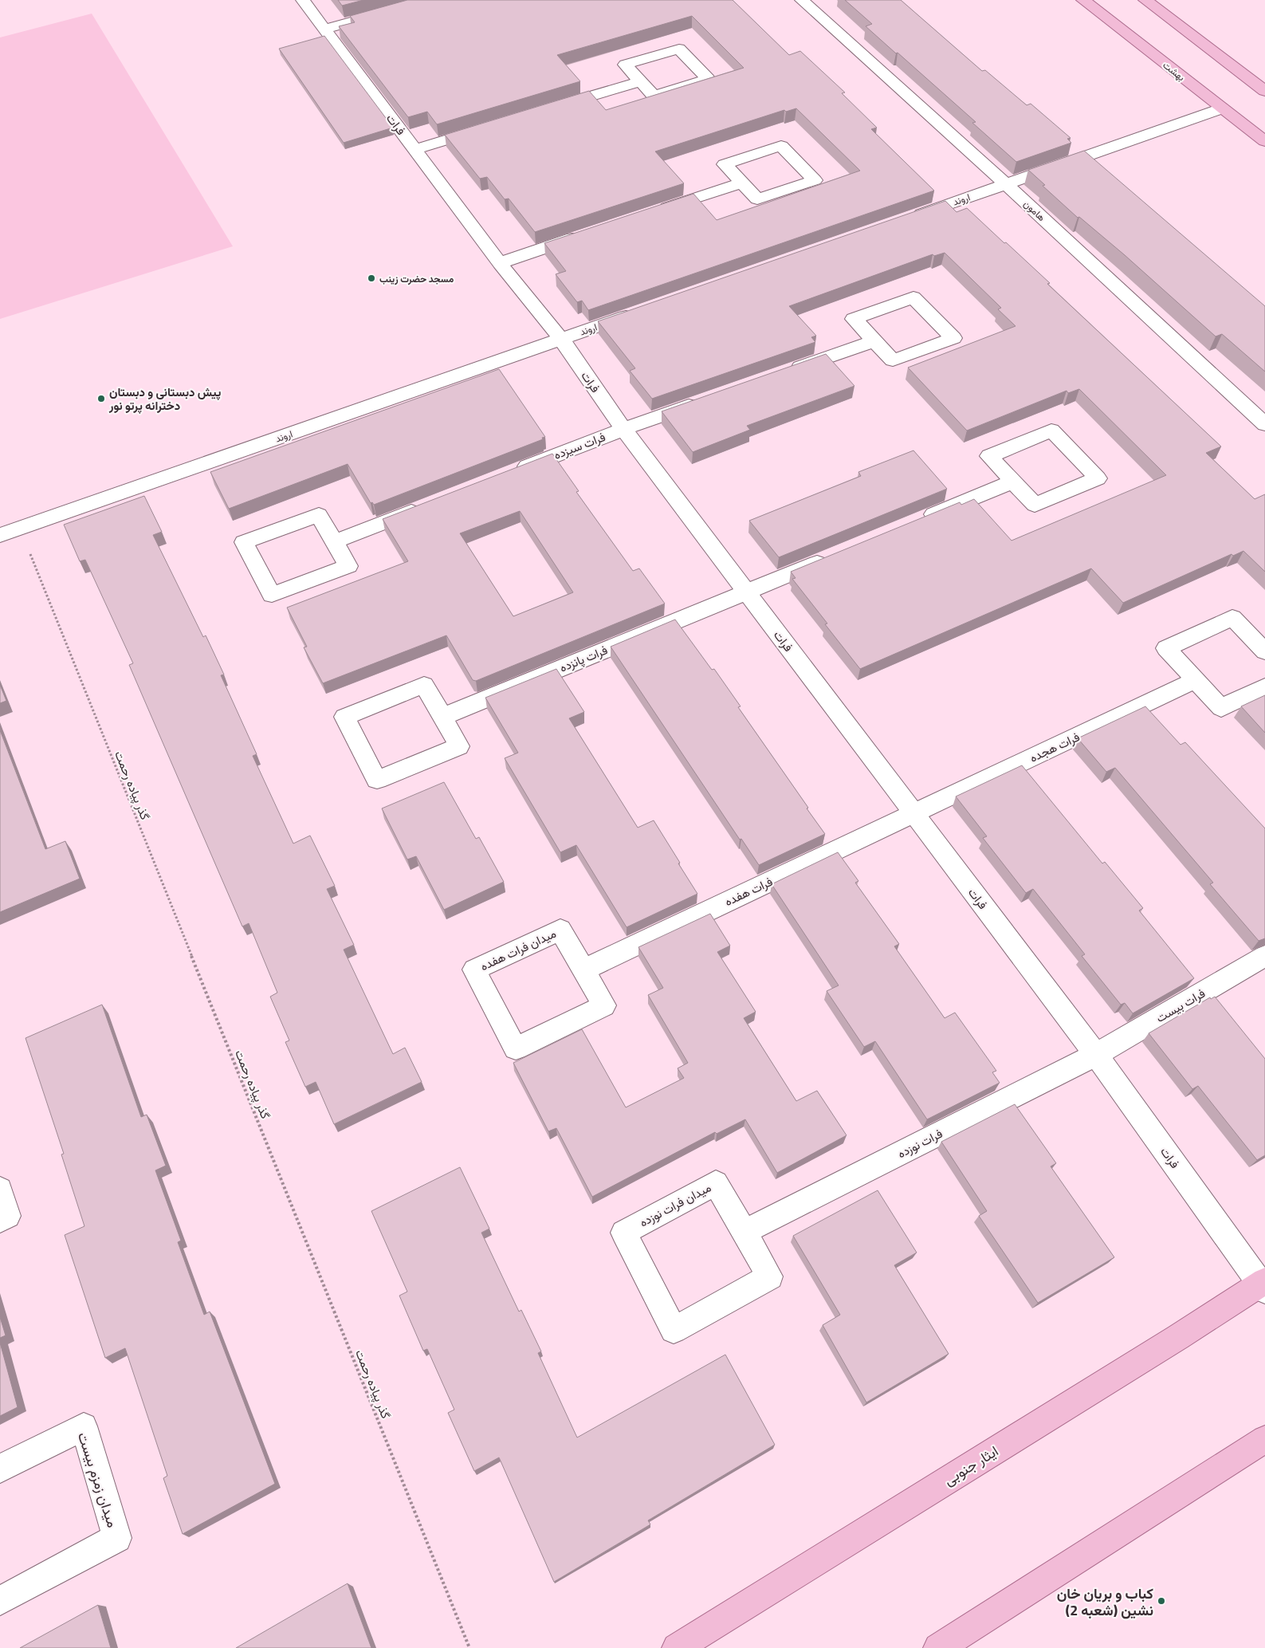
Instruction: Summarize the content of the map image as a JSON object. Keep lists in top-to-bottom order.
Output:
{
  "streets": {
    "main road": ["بهشت", "ایثار جنوبی"],
    "street": [
      "فرات",
      "اروند",
      "هامون",
      "فرات سیزده",
      "فرات پانزده",
      "فرات هجده",
      "فرات هفده",
      "میدان فرات هفده",
      "فرات بیست",
      "فرات نوزده",
      "میدان فرات نوزده",
      "میدان زمزم بیست"
    ],
    "path": ["گذر پیاده رحمت"]
  },
  "crossings": [
    ["بهشت", "اروند"],
    ["فرات", "اروند"],
    ["فرات", "فرات سیزده"],
    ["فرات", "فرات پانزده"],
    ["فرات", "فرات هجده"],
    ["فرات", "فرات هفده"],
    ["فرات", "فرات بیست"],
    ["فرات", "فرات نوزده"],
    ["فرات", "ایثار جنوبی"],
    ["اروند", "هامون"],
    ["اروند", "گذر پیاده رحمت"],
    ["فرات هجده", "فرات هفده"],
    ["فرات هفده", "میدان فرات هفده"],
    ["فرات بیست", "فرات نوزده"],
    ["فرات نوزده", "میدان فرات نوزده"]
  ],
  "places": ["مسجد حضرت زینب", "پیش دبستانی و دبستان دخترانه پرتو نور", "کباب و بریان خان نشین (شعبه 2)"]
}
